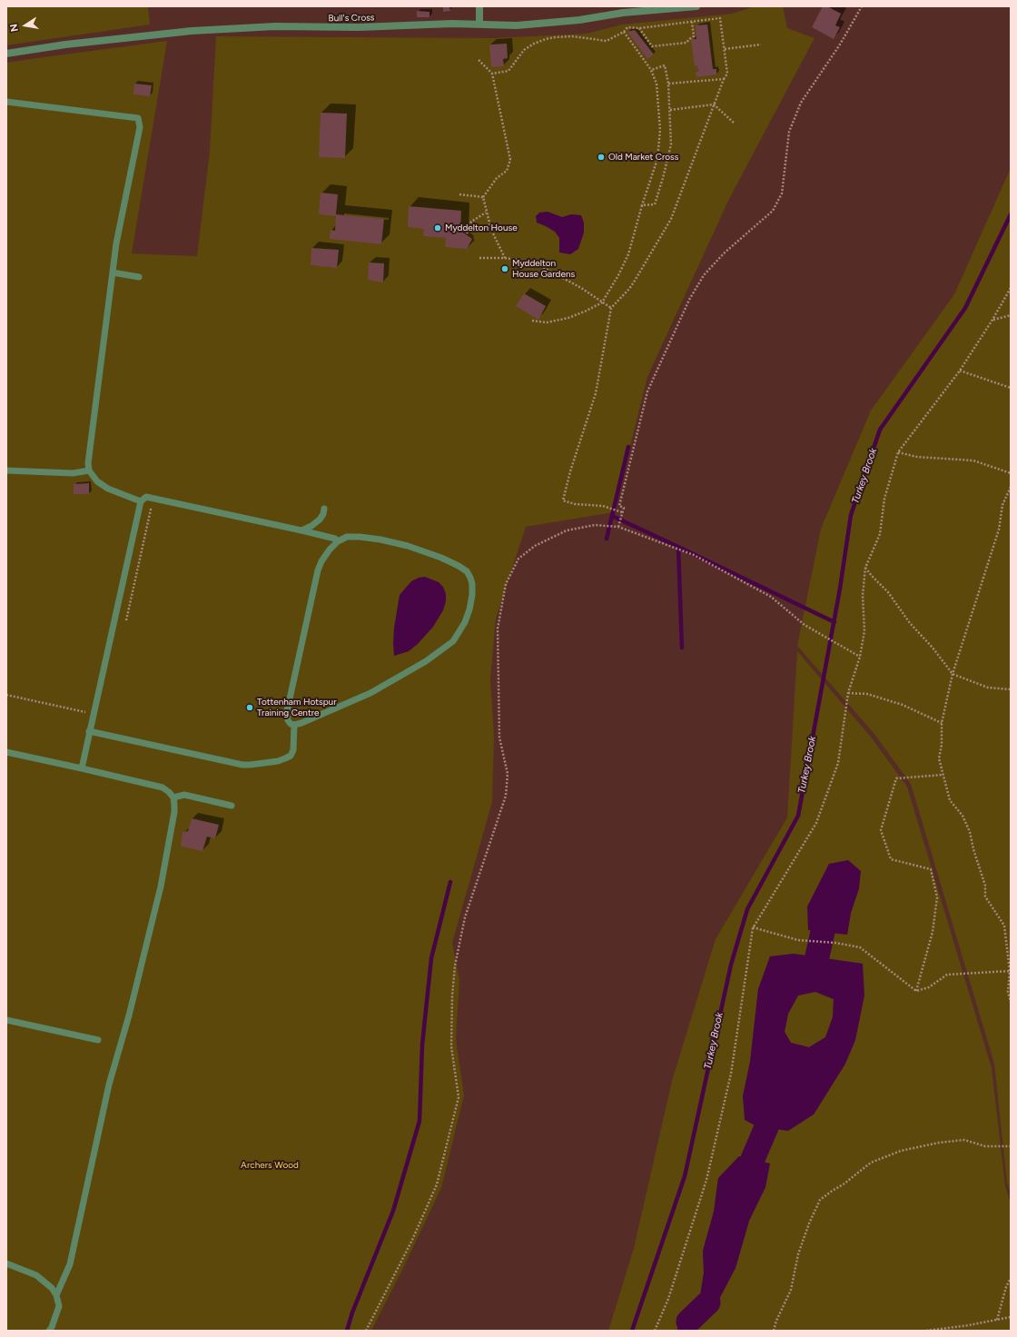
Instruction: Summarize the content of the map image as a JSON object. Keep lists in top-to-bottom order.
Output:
{
  "streets": {
    "street": ["Bull's Cross"]
  },
  "water": ["Turkey Brook"],
  "parks": ["Archers Wood"],
  "places": [
    "Old Market Cross",
    "Myddelton House",
    "Myddelton House Gardens",
    "Tottenham Hotspur Training Centre"
  ],
  "north": "left"
}
